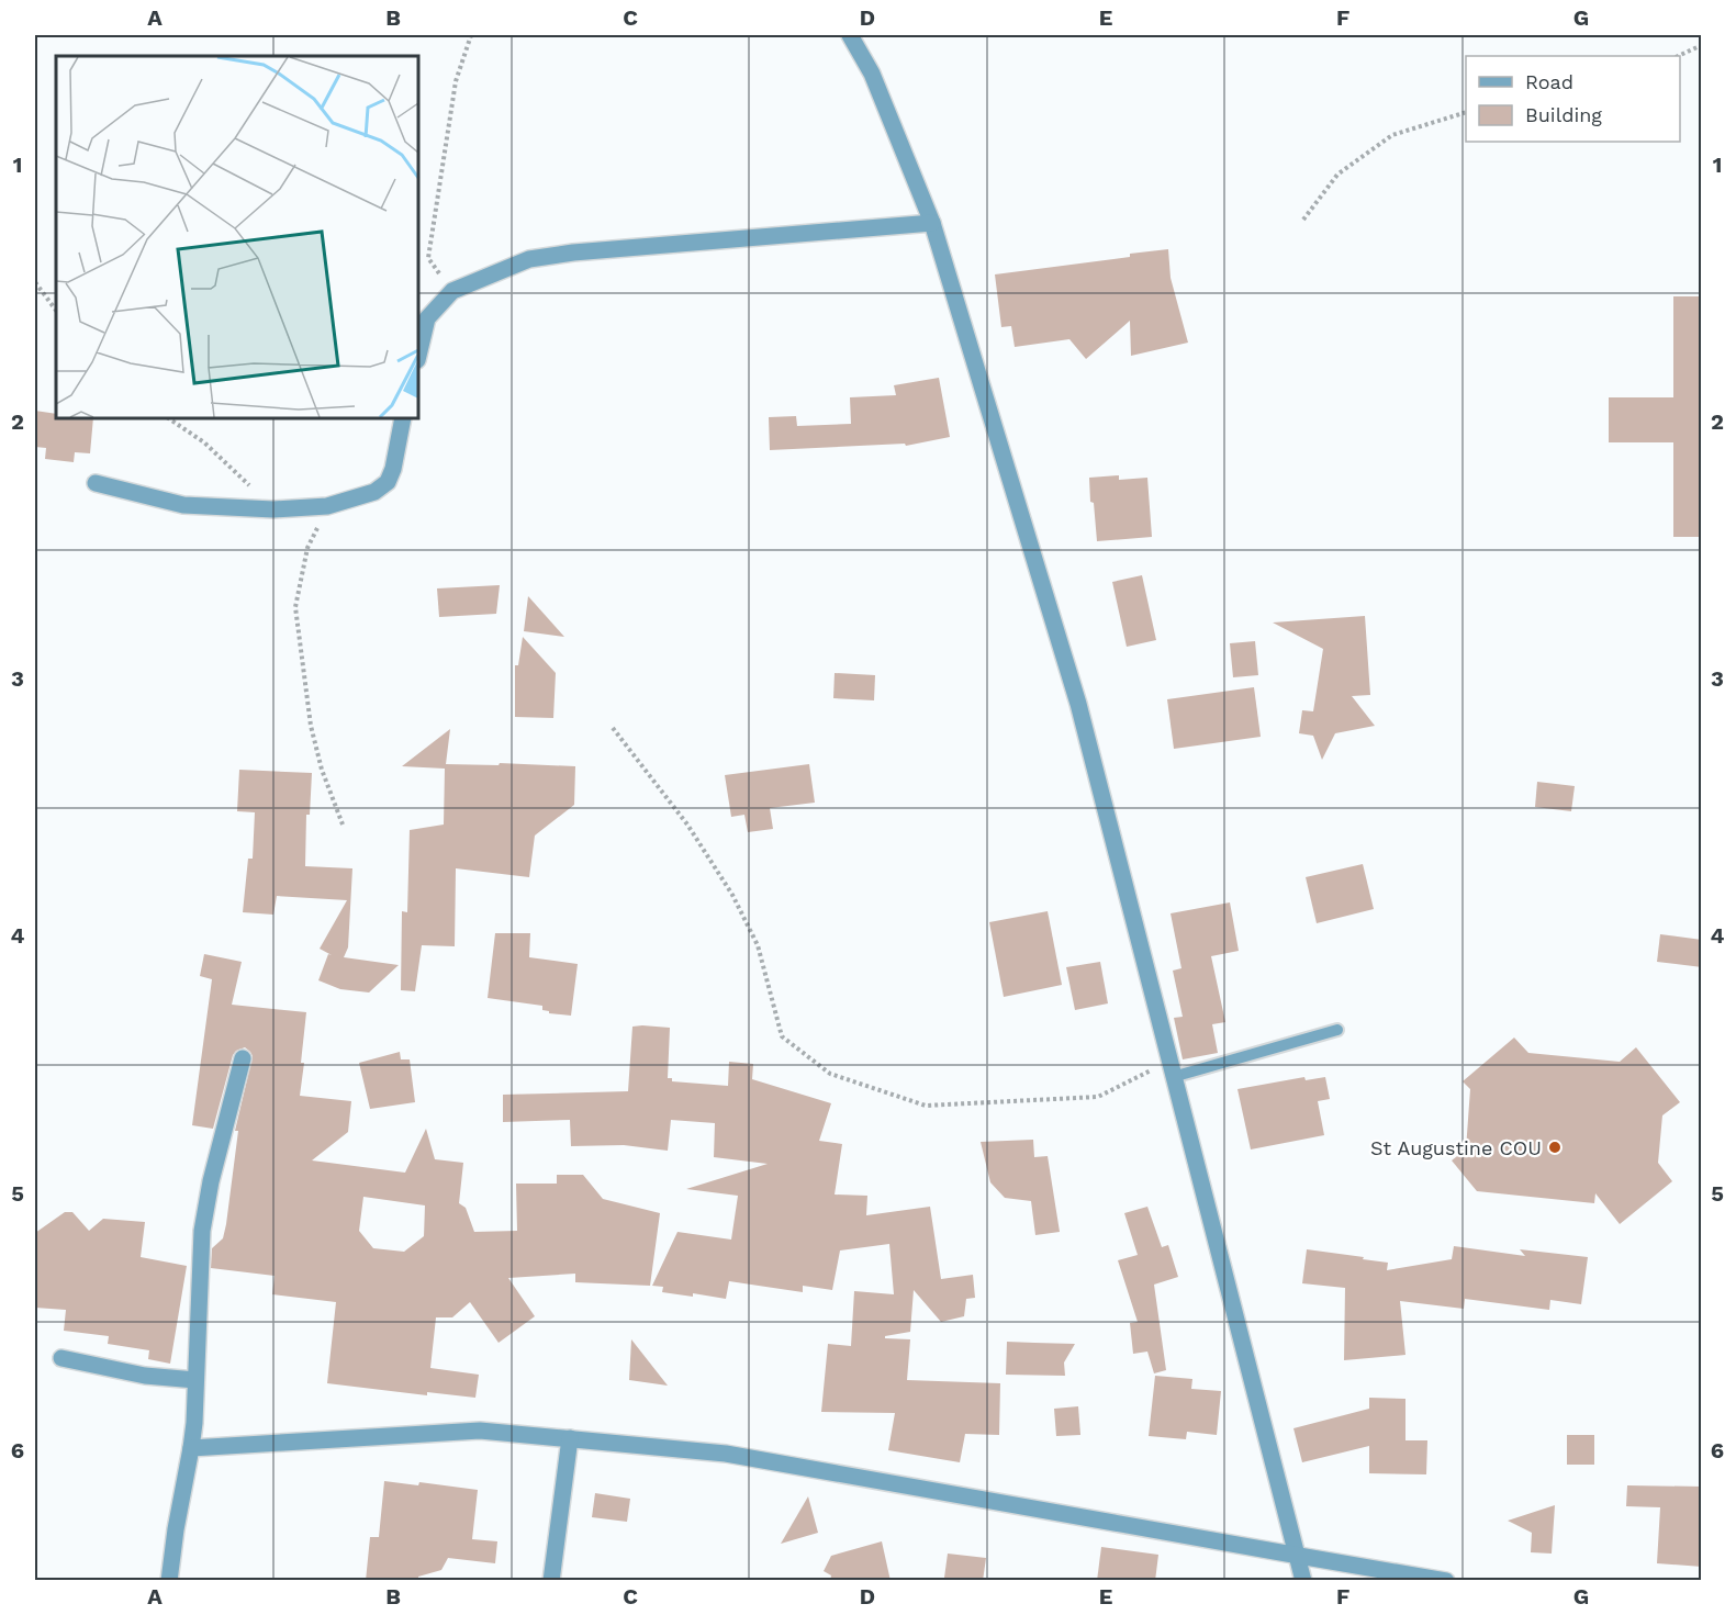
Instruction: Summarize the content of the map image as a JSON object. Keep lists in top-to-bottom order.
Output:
{
  "places": ["St Augustine COU"],
  "legend": ["Road", "Building"],
  "grid": {
    "columns": [
      "A",
      "B",
      "C",
      "D",
      "E",
      "F",
      "G"
    ],
    "rows": [
      "1",
      "2",
      "3",
      "4",
      "5",
      "6"
    ]
  }
}
